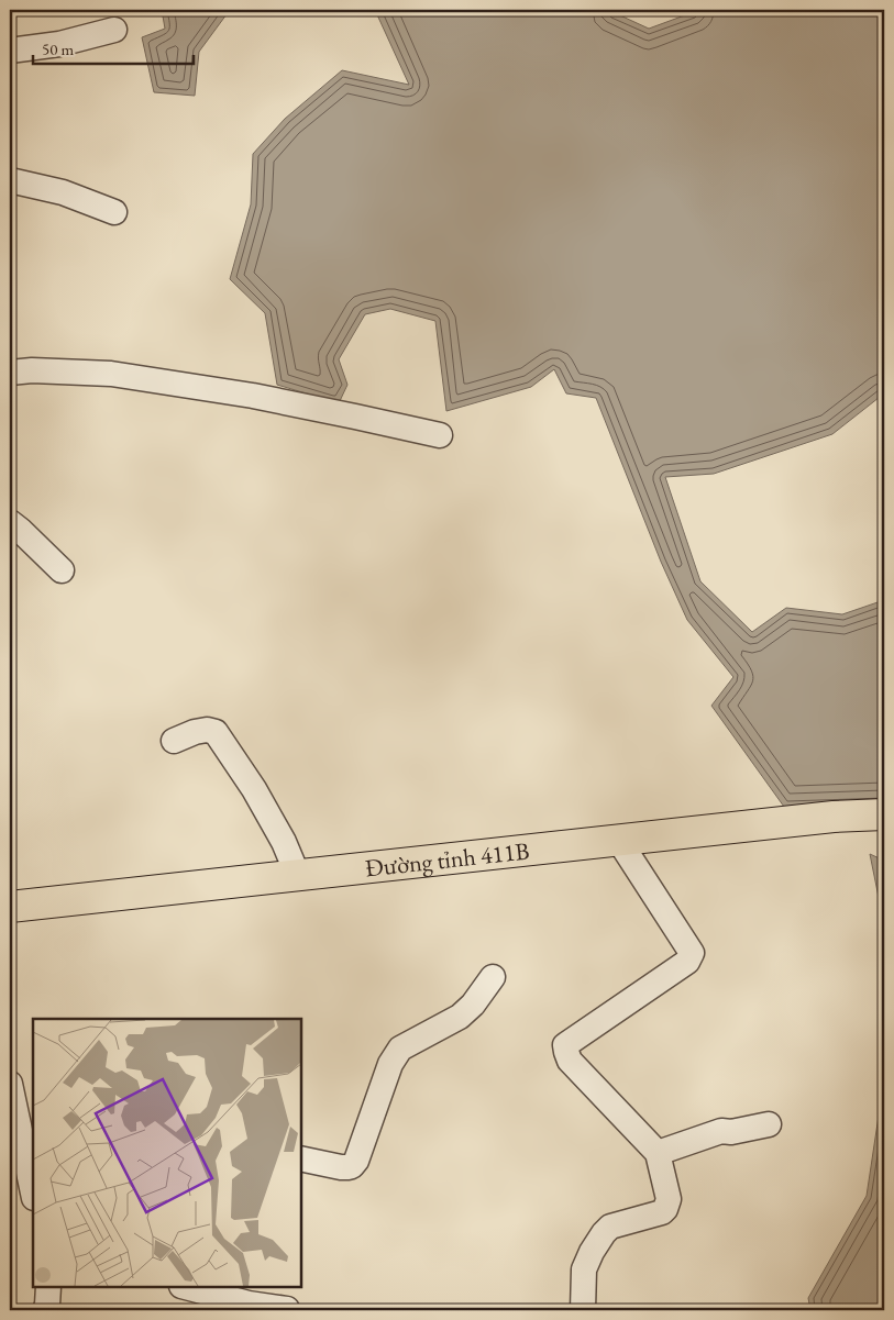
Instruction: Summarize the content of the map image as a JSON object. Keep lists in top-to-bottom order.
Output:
{
  "streets": {
    "main road": ["Đường tỉnh 411B"]
  },
  "scale_bar": "50 m"
}
